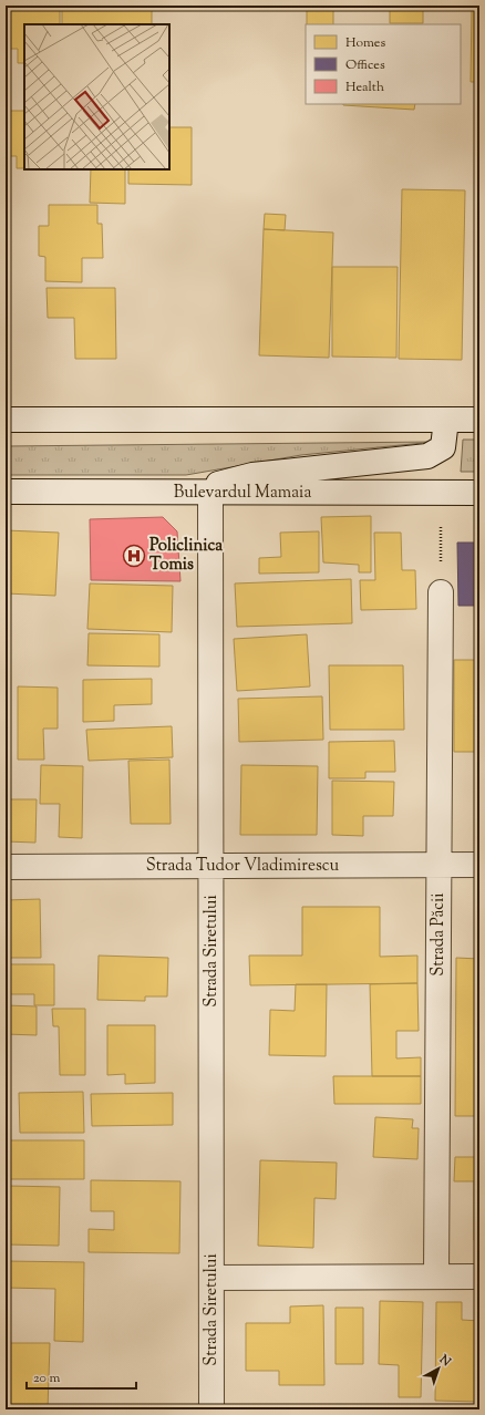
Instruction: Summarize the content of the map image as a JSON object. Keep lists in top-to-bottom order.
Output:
{
  "streets": {
    "street": [
      "Bulevardul Mamaia",
      "Strada Tudor Vladimirescu",
      "Strada Păcii",
      "Strada Siretului"
    ]
  },
  "crossings": [
    ["Bulevardul Mamaia", "Strada Siretului"],
    ["Strada Tudor Vladimirescu", "Strada Păcii"],
    ["Strada Tudor Vladimirescu", "Strada Siretului"]
  ],
  "places": {
    "hospital": ["Policlinica Tomis"]
  },
  "legend": ["Homes", "Offices", "Health"],
  "scale_bar": "20 m",
  "north": "top right"
}
